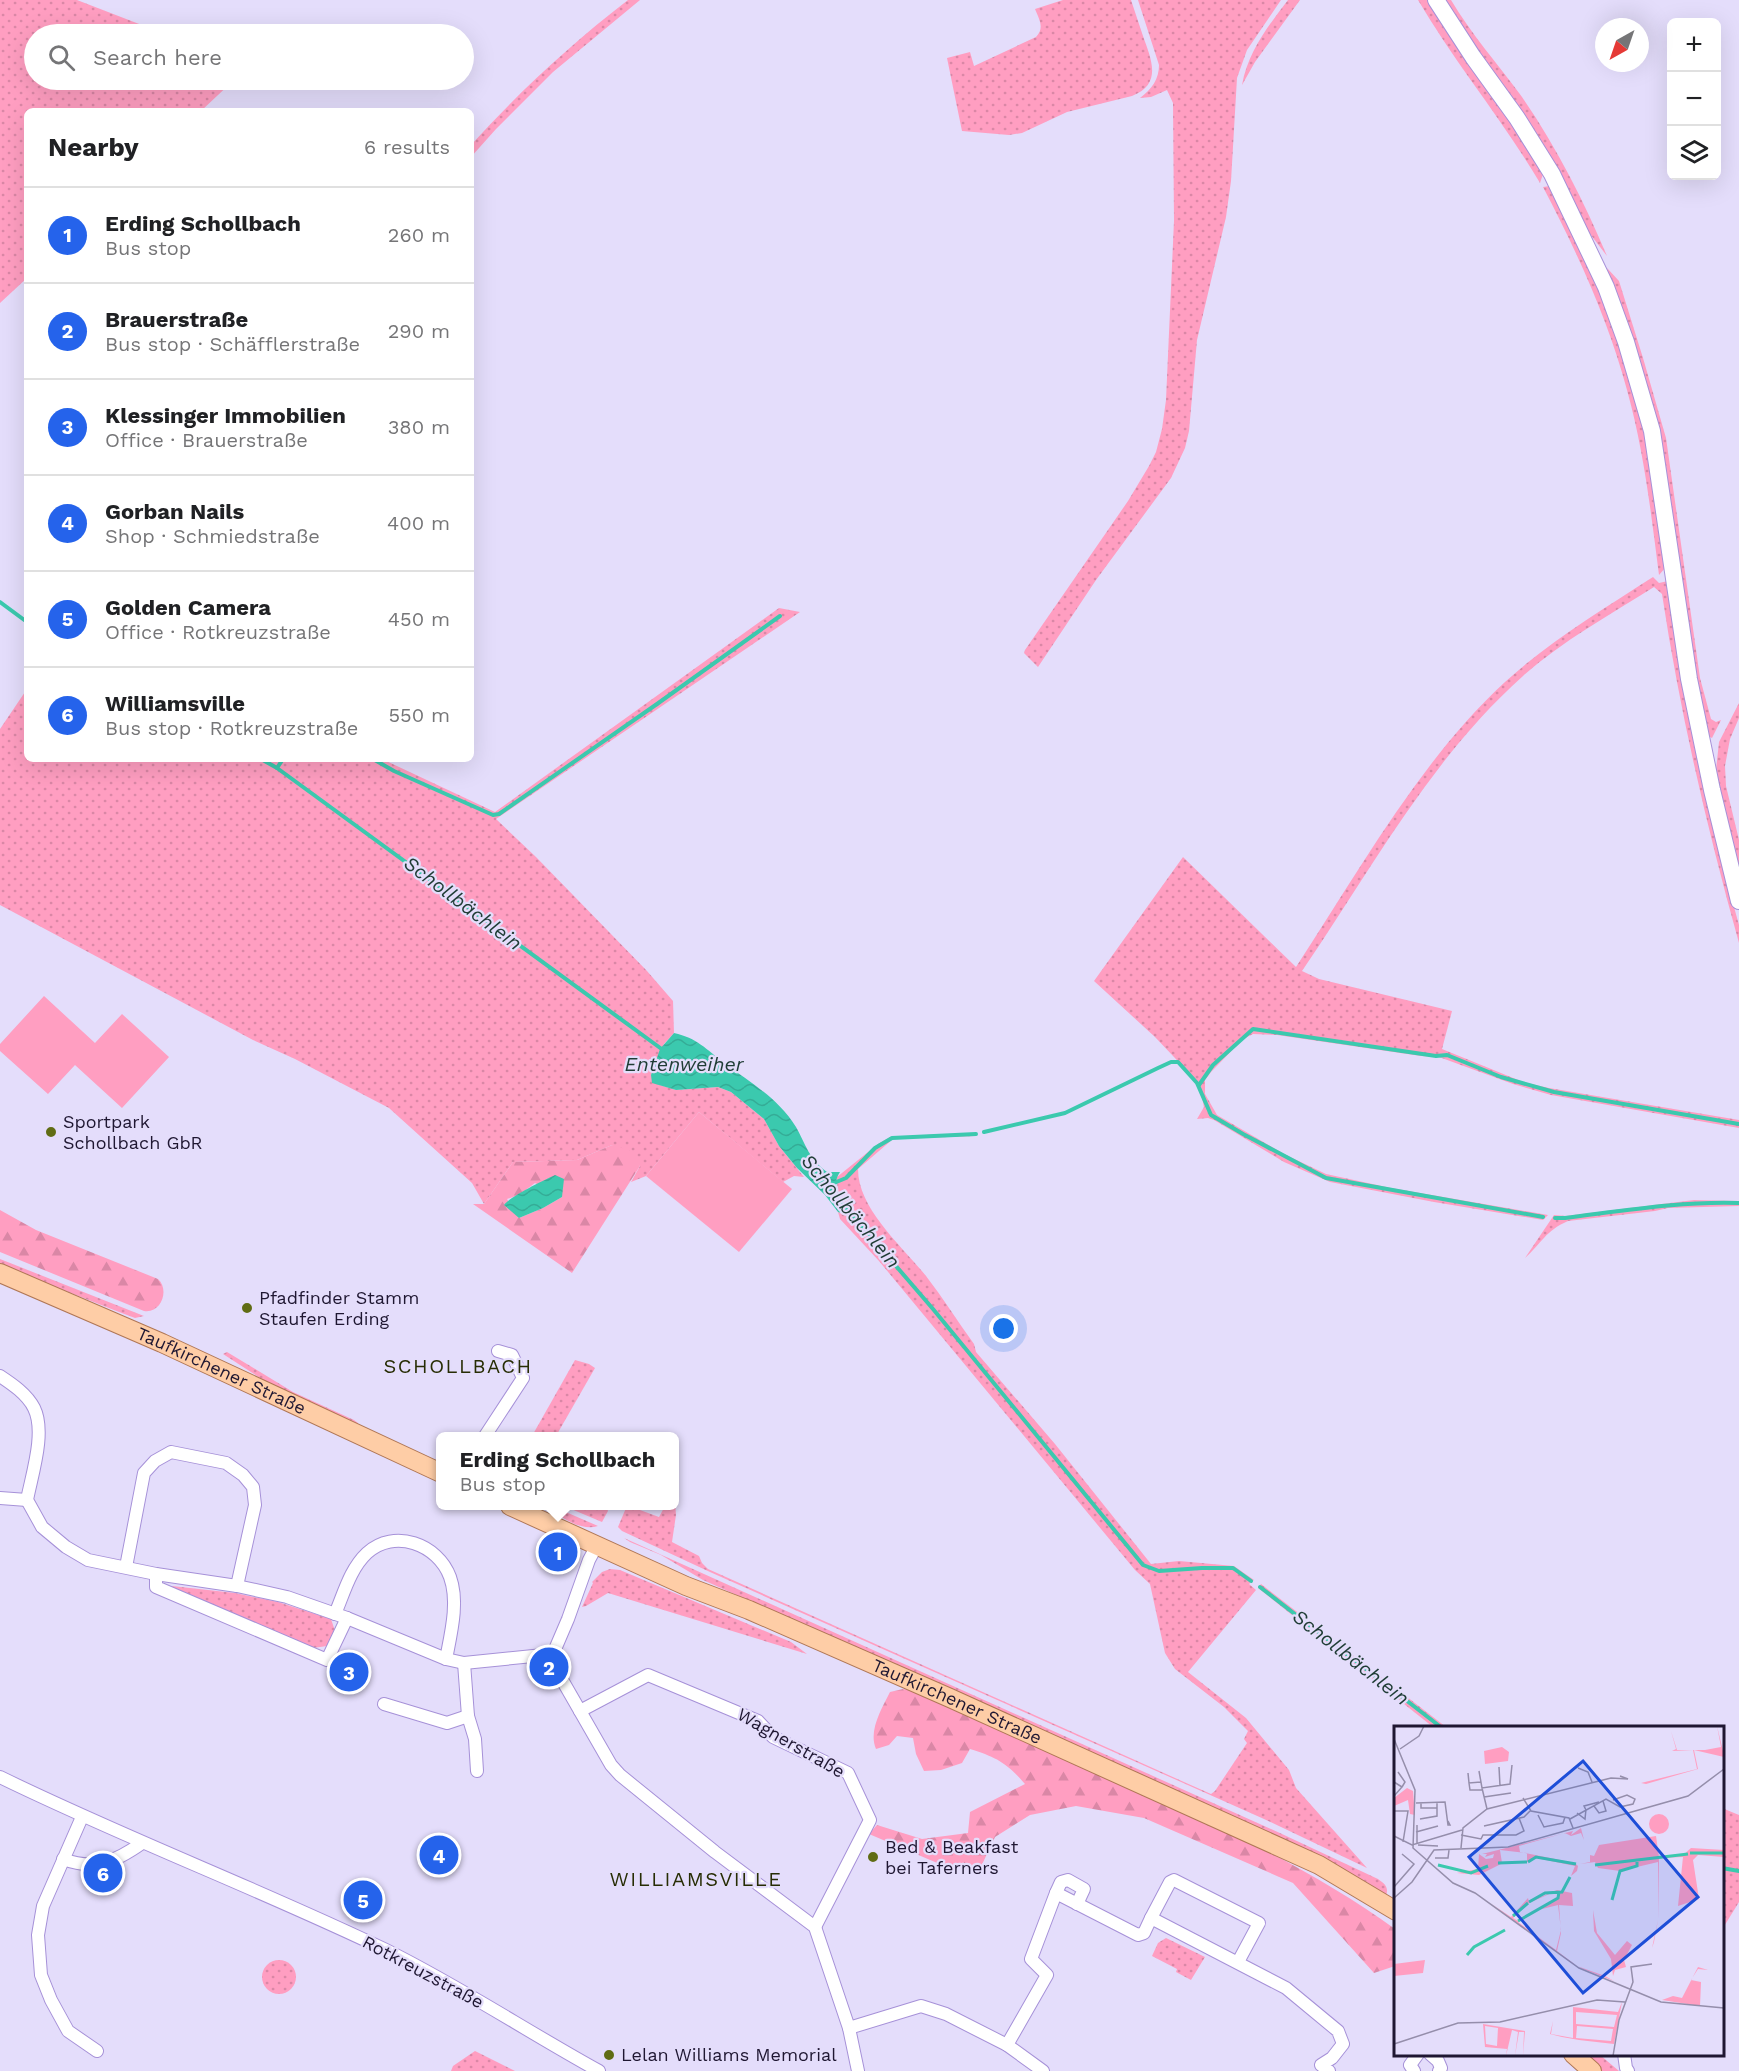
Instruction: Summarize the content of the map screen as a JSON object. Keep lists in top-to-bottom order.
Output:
{
  "streets": {
    "main road": ["Taufkirchener Straße"],
    "street": ["Wagnerstraße", "Rotkreuzstraße"]
  },
  "districts": ["SCHOLLBACH", "WILLIAMSVILLE"],
  "water": ["Schollbächlein", "Entenweiher"],
  "places": [
    "Sportpark Schollbach GbR",
    "Pfadfinder Stamm Staufen Erding",
    "Bed & Beakfast bei Taferners",
    "Lelan Williams Memorial"
  ],
  "north": "bottom left",
  "page": {
    "map_buttons": ["+", "−"],
    "search": "Search here",
    "heading": ["Nearby", "6 results"],
    "list": [
      {
        "mark": "1",
        "name": "Erding Schollbach",
        "note": "Bus stop",
        "value": "260 m"
      },
      {
        "mark": "2",
        "name": "Brauerstraße",
        "note": "Bus stop · Schäfflerstraße",
        "value": "290 m"
      },
      {
        "mark": "3",
        "name": "Klessinger Immobilien",
        "note": "Office · Brauerstraße",
        "value": "380 m"
      },
      {
        "mark": "4",
        "name": "Gorban Nails",
        "note": "Shop · Schmiedstraße",
        "value": "400 m"
      },
      {
        "mark": "5",
        "name": "Golden Camera",
        "note": "Office · Rotkreuzstraße",
        "value": "450 m"
      },
      {
        "mark": "6",
        "name": "Williamsville",
        "note": "Bus stop · Rotkreuzstraße",
        "value": "550 m"
      }
    ],
    "popup": ["Erding Schollbach", "Bus stop"],
    "pins": [
      "1",
      "2",
      "3",
      "4",
      "6",
      "5"
    ]
  }
}
